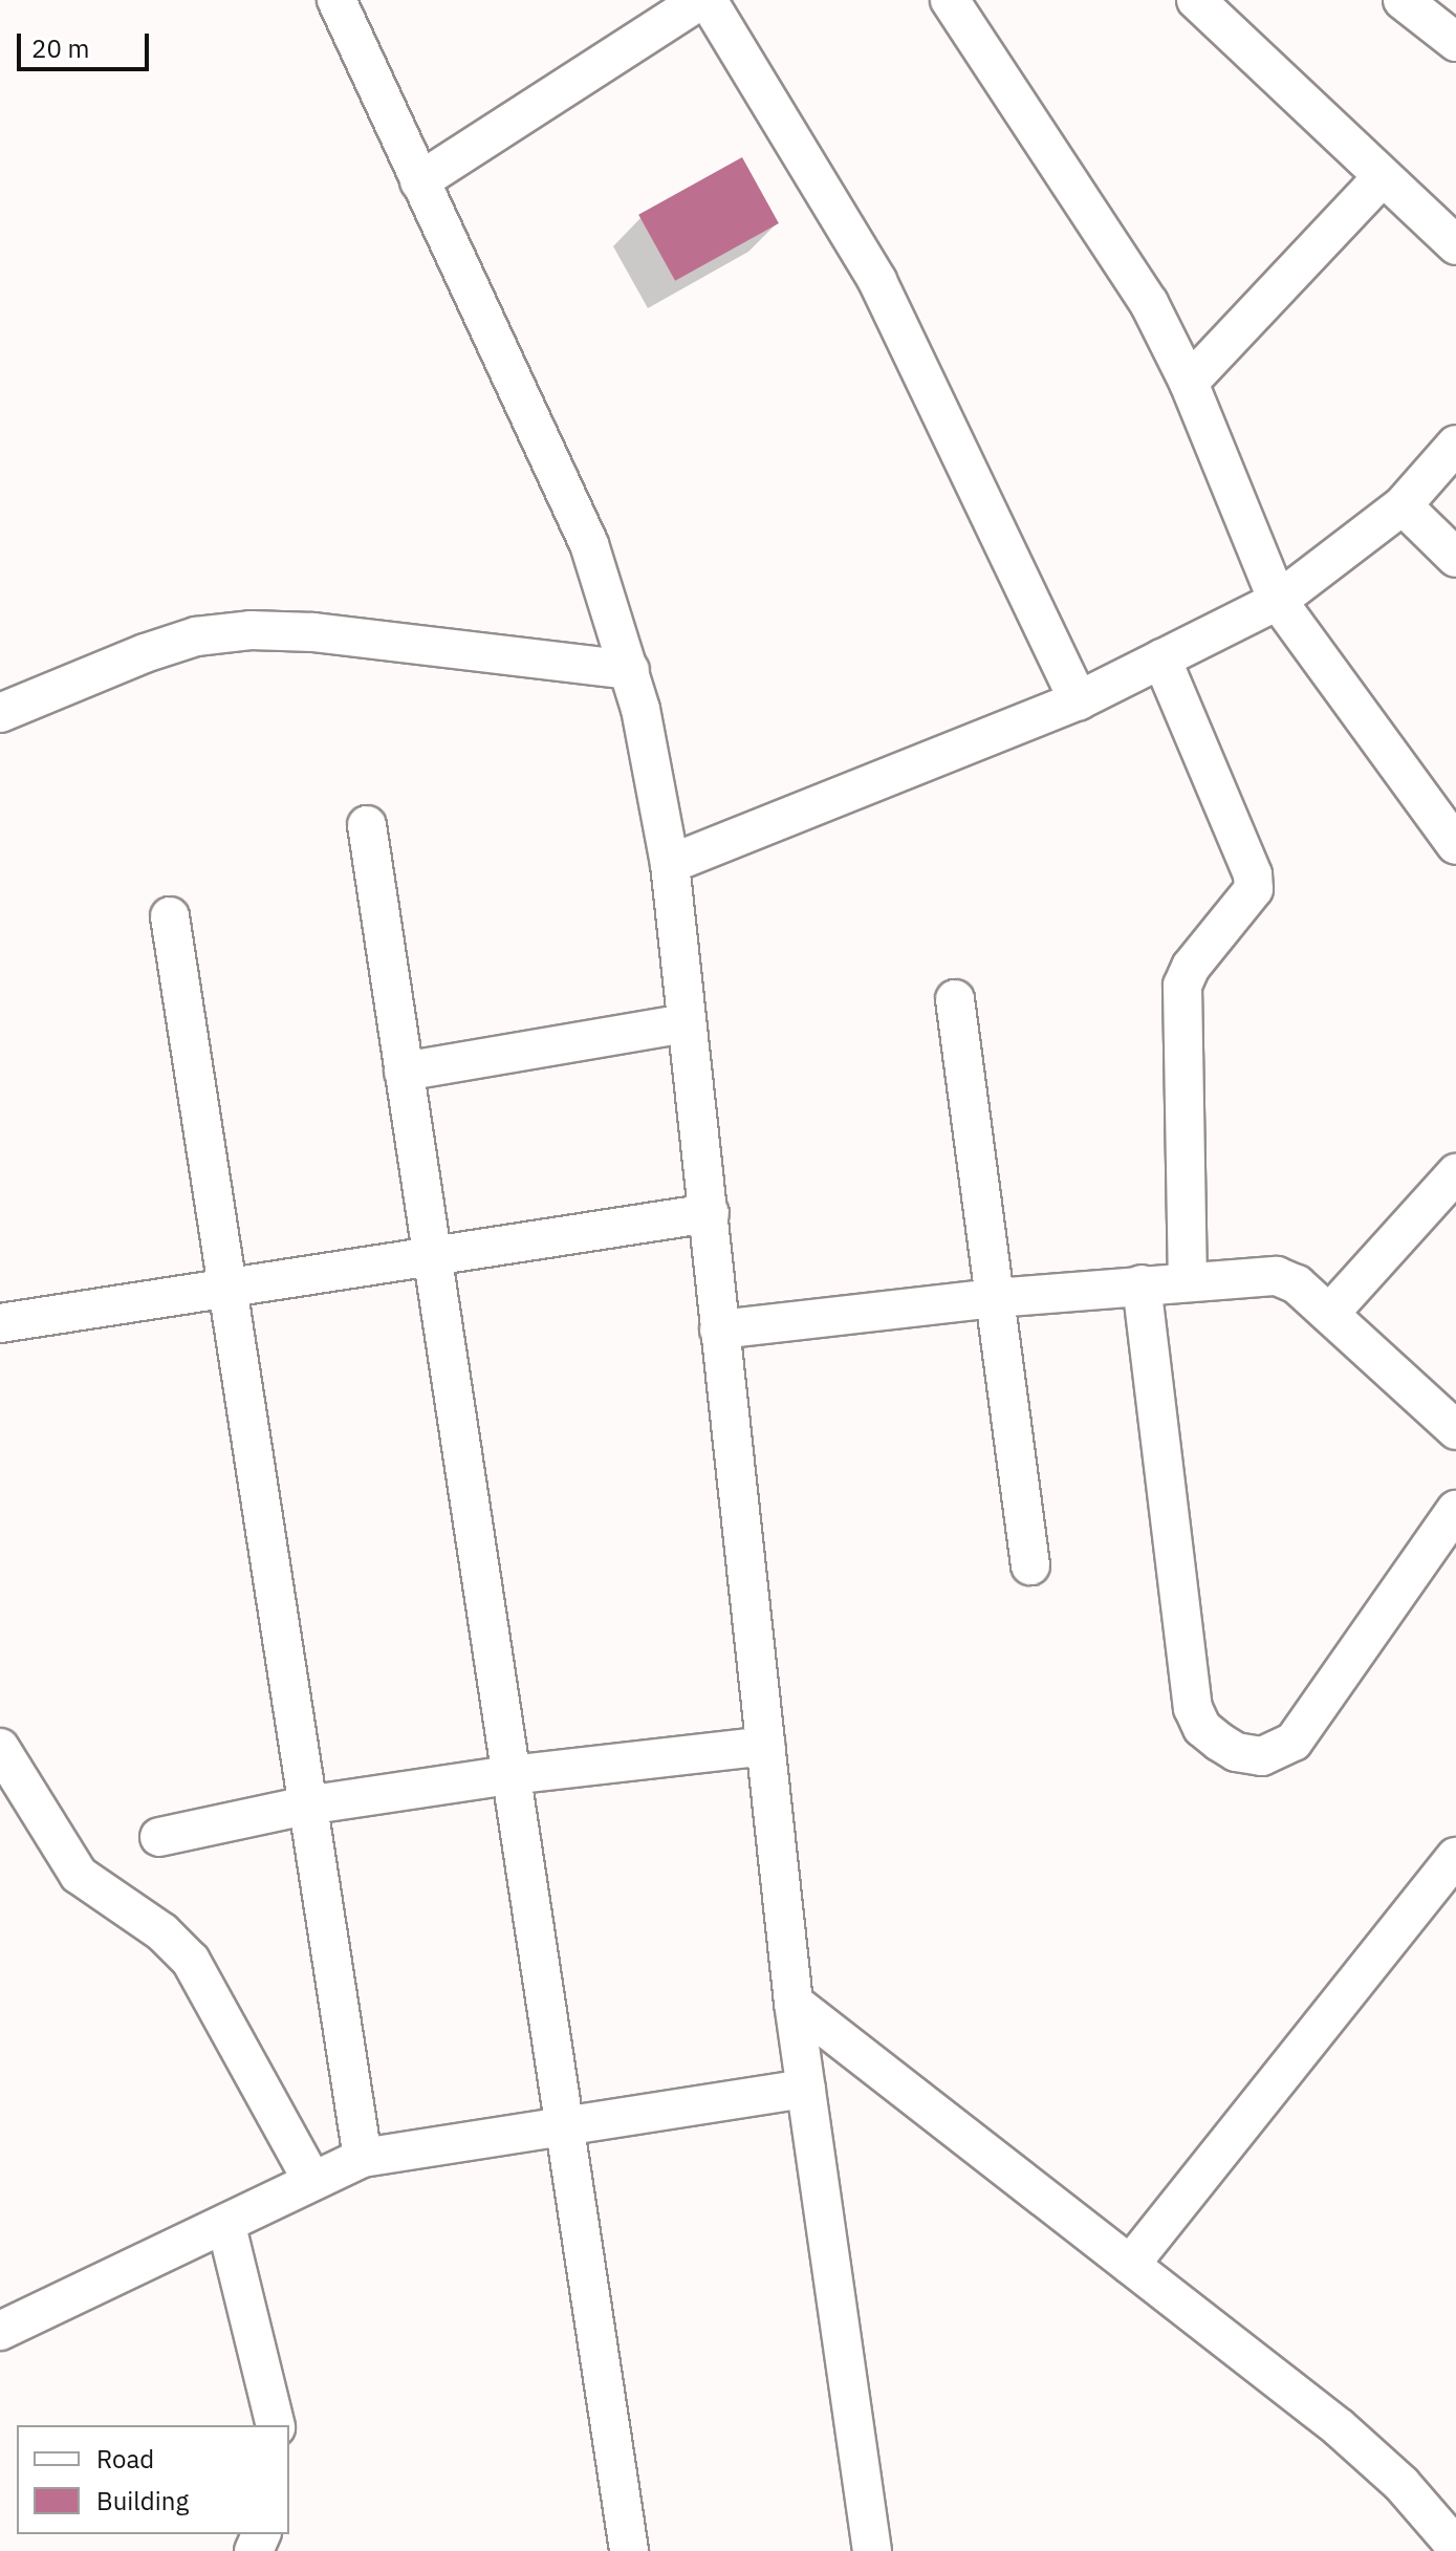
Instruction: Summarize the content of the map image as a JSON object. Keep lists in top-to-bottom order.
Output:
{
  "legend": ["Road", "Building"],
  "scale_bar": "20 m"
}
